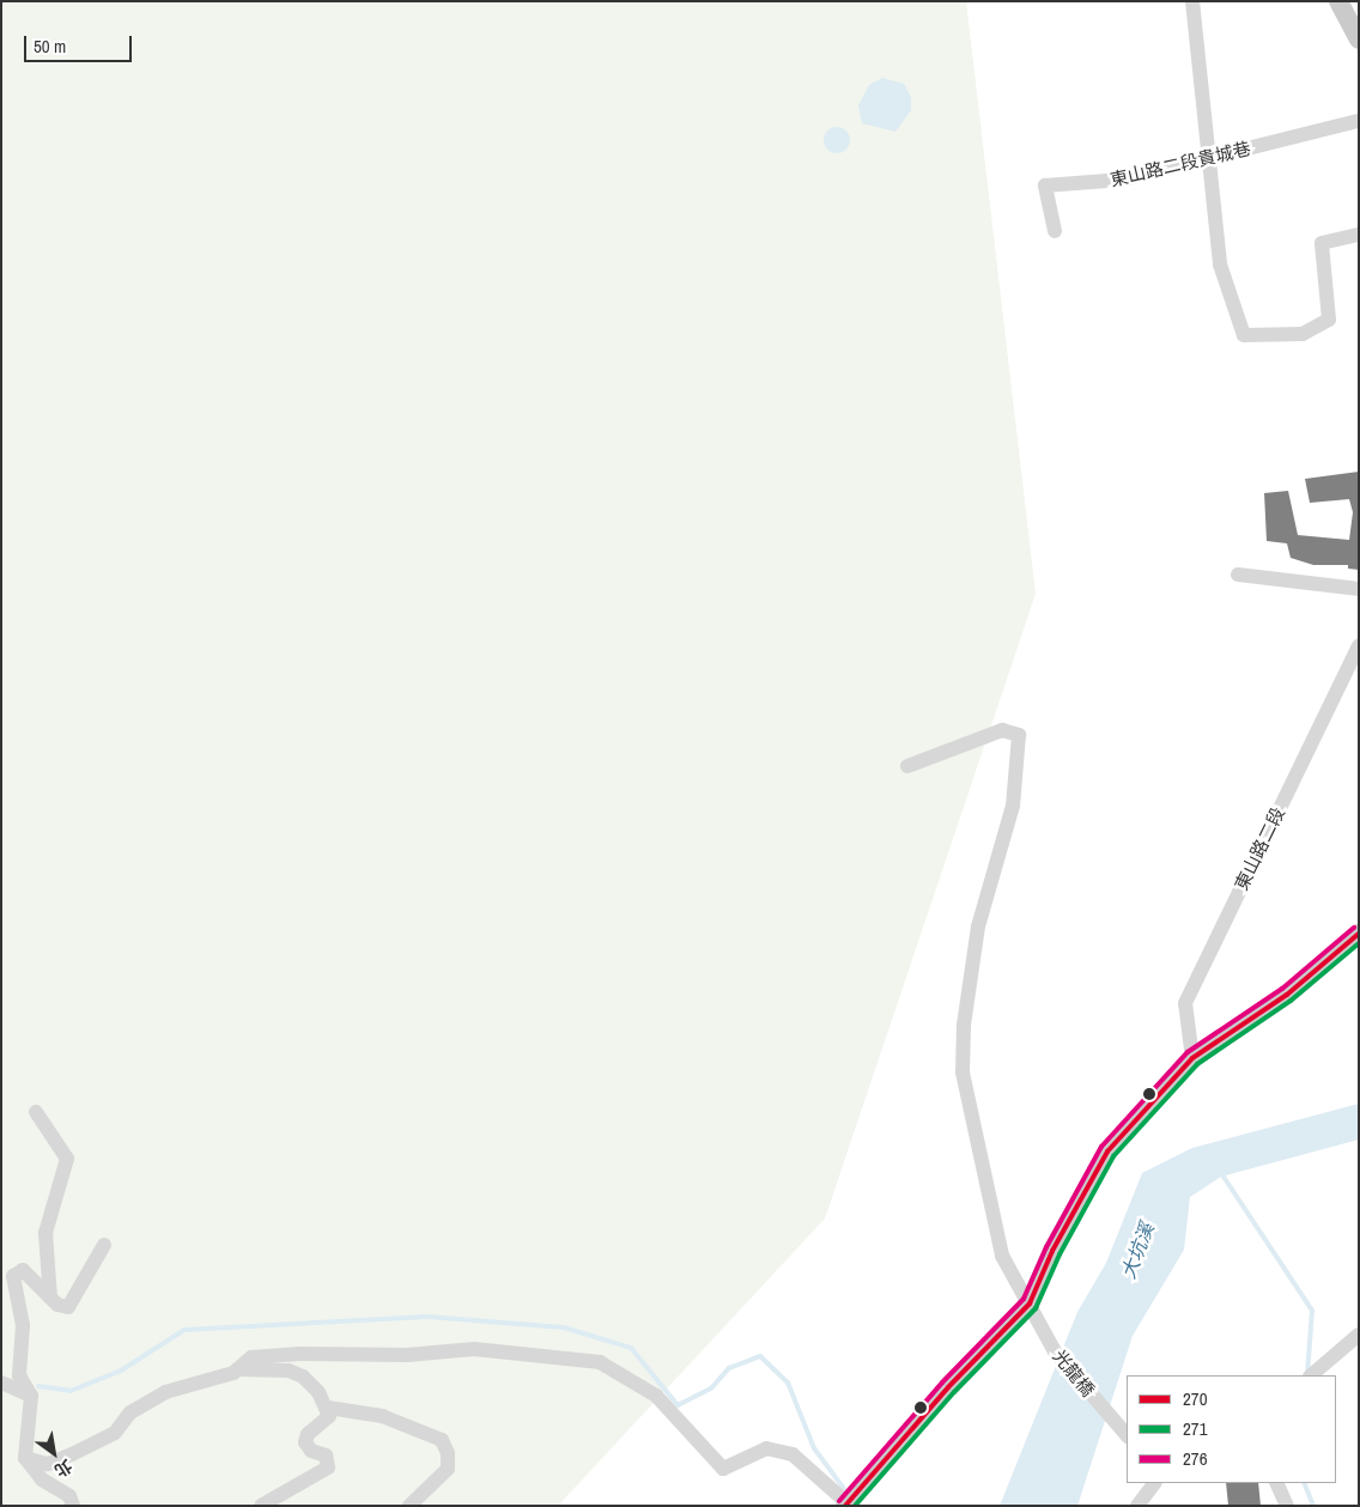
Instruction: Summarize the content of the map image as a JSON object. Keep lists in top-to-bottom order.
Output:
{
  "streets": {
    "street": ["東山路二段貴城巷", "東山路二段", "光龍橋"]
  },
  "water": ["大坑溪"],
  "lines": ["transit line 276", "transit line 270", "transit line 271"],
  "legend": ["270", "271", "276"],
  "scale_bar": "50 m",
  "north": "bottom right"
}
